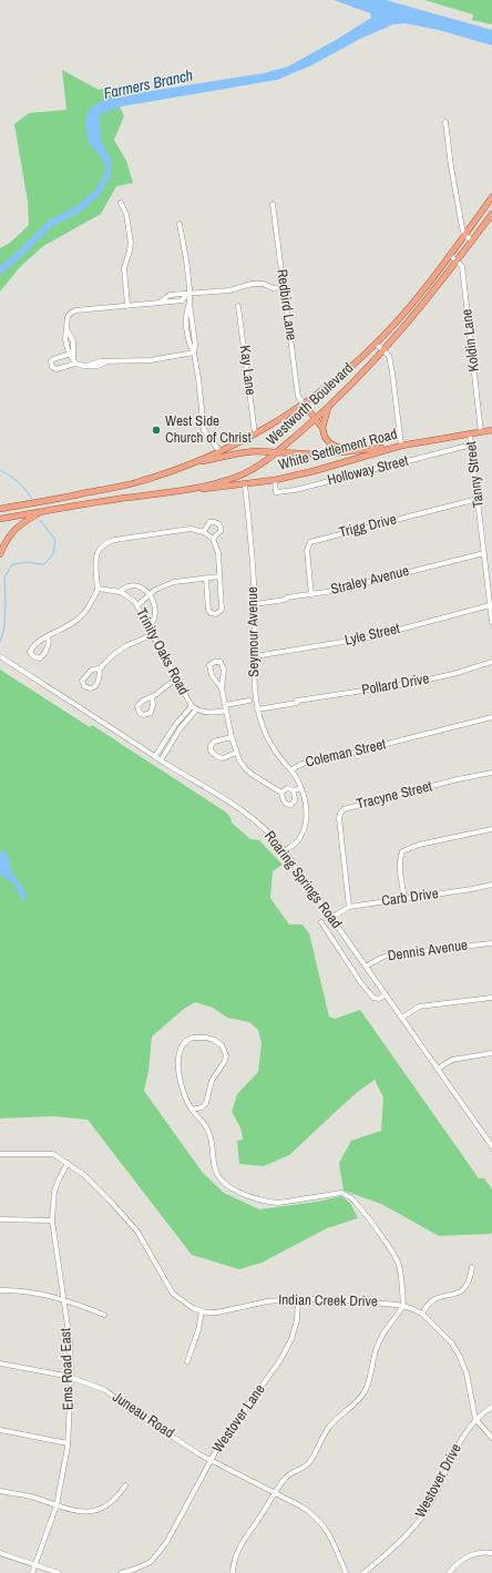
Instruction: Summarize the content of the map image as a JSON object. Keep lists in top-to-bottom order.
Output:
{
  "streets": {
    "main road": ["Westworth Boulevard", "White Settlement Road"],
    "street": [
      "Redbird Lane",
      "Koldin Lane",
      "Kay Lane",
      "Holloway Street",
      "Tanny Street",
      "Trigg Drive",
      "Straley Avenue",
      "Seymour Avenue",
      "Lyle Street",
      "Trinity Oaks Road",
      "Pollard Drive",
      "Coleman Street",
      "Tracyne Street",
      "Roaring Springs Road",
      "Carb Drive",
      "Dennis Avenue",
      "Indian Creek Drive",
      "Ems Road East",
      "Juneau Road",
      "Westover Lane",
      "Westover Drive"
    ]
  },
  "crossings": [
    ["Redbird Lane", "Westworth Boulevard"],
    ["Koldin Lane", "Westworth Boulevard"],
    ["Koldin Lane", "White Settlement Road"],
    ["Kay Lane", "Westworth Boulevard"],
    ["Westworth Boulevard", "White Settlement Road"],
    ["White Settlement Road", "Holloway Street"],
    ["White Settlement Road", "Tanny Street"],
    ["White Settlement Road", "Seymour Avenue"],
    ["Holloway Street", "Tanny Street"],
    ["Tanny Street", "Trigg Drive"],
    ["Tanny Street", "Straley Avenue"],
    ["Tanny Street", "Lyle Street"],
    ["Trigg Drive", "Straley Avenue"],
    ["Straley Avenue", "Seymour Avenue"],
    ["Seymour Avenue", "Lyle Street"],
    ["Seymour Avenue", "Pollard Drive"],
    ["Seymour Avenue", "Coleman Street"],
    ["Coleman Street", "Roaring Springs Road"],
    ["Tracyne Street", "Carb Drive"],
    ["Roaring Springs Road", "Carb Drive"],
    ["Roaring Springs Road", "Dennis Avenue"],
    ["Indian Creek Drive", "Ems Road East"],
    ["Indian Creek Drive", "Westover Lane"],
    ["Indian Creek Drive", "Westover Drive"],
    ["Ems Road East", "Juneau Road"],
    ["Juneau Road", "Westover Lane"]
  ],
  "water": ["Farmers Branch"],
  "places": ["West Side Church of Christ"]
}
